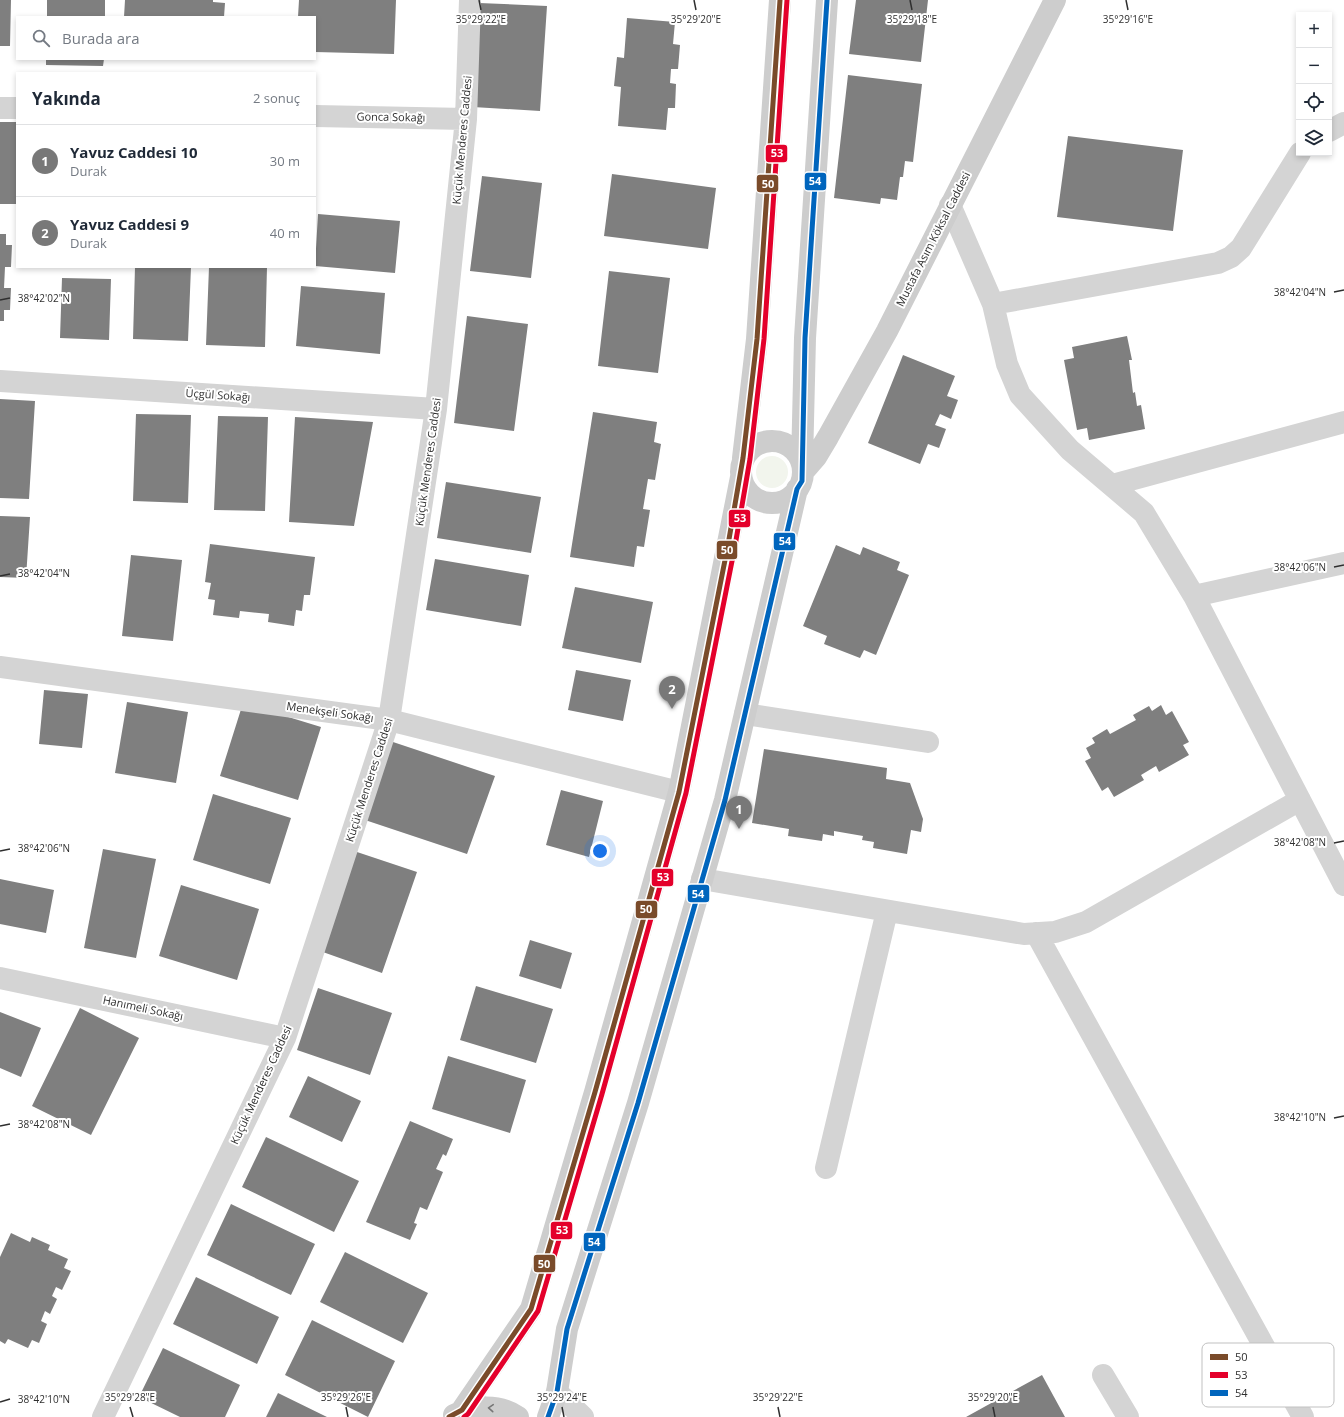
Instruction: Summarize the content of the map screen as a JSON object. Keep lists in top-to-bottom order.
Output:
{
  "streets": {
    "street": [
      "Gonca Sokağı",
      "Küçük Menderes Caddesi",
      "Mustafa Asım Köksal Caddesi",
      "Üçgül Sokağı",
      "Menekşeli Sokağı",
      "Hanımeli Sokağı"
    ]
  },
  "crossings": [
    ["Gonca Sokağı", "Küçük Menderes Caddesi"],
    ["Küçük Menderes Caddesi", "Üçgül Sokağı"],
    ["Küçük Menderes Caddesi", "Menekşeli Sokağı"],
    ["Küçük Menderes Caddesi", "Hanımeli Sokağı"]
  ],
  "lines": ["transit line 50", "transit line 53", "transit line 54"],
  "legend": ["50", "53", "54"],
  "page": {
    "map_buttons": ["+", "−"],
    "search": "Burada ara",
    "heading": ["Yakında", "2 sonuç"],
    "list": [
      {
        "mark": "1",
        "name": "Yavuz Caddesi 10",
        "note": "Durak",
        "value": "30 m"
      },
      {
        "mark": "2",
        "name": "Yavuz Caddesi 9",
        "note": "Durak",
        "value": "40 m"
      }
    ],
    "pins": ["2", "1"]
  },
  "coordinates": [
    "35°29'22\"E",
    "35°29'20\"E",
    "35°29'18\"E",
    "35°29'16\"E",
    "38°42'04\"N",
    "38°42'02\"N",
    "38°42'06\"N",
    "38°42'08\"N",
    "38°42'10\"N",
    "35°29'28\"E",
    "35°29'26\"E",
    "35°29'24\"E"
  ]
}
